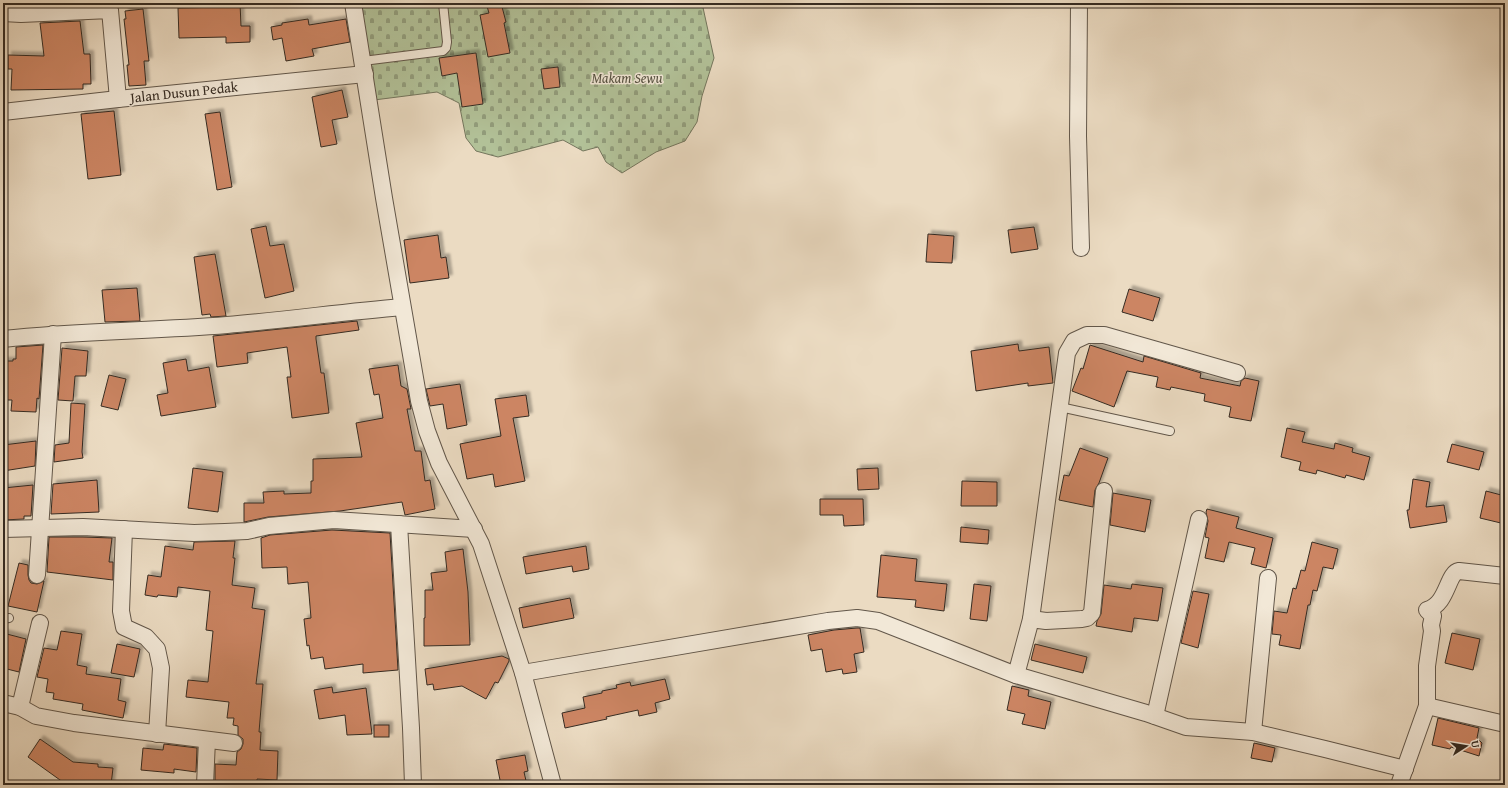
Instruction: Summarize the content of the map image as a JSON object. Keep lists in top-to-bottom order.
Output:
{
  "streets": {
    "street": ["Jalan Dusun Pedak"]
  },
  "parks": ["Makam Sewu"],
  "north": "right"
}
